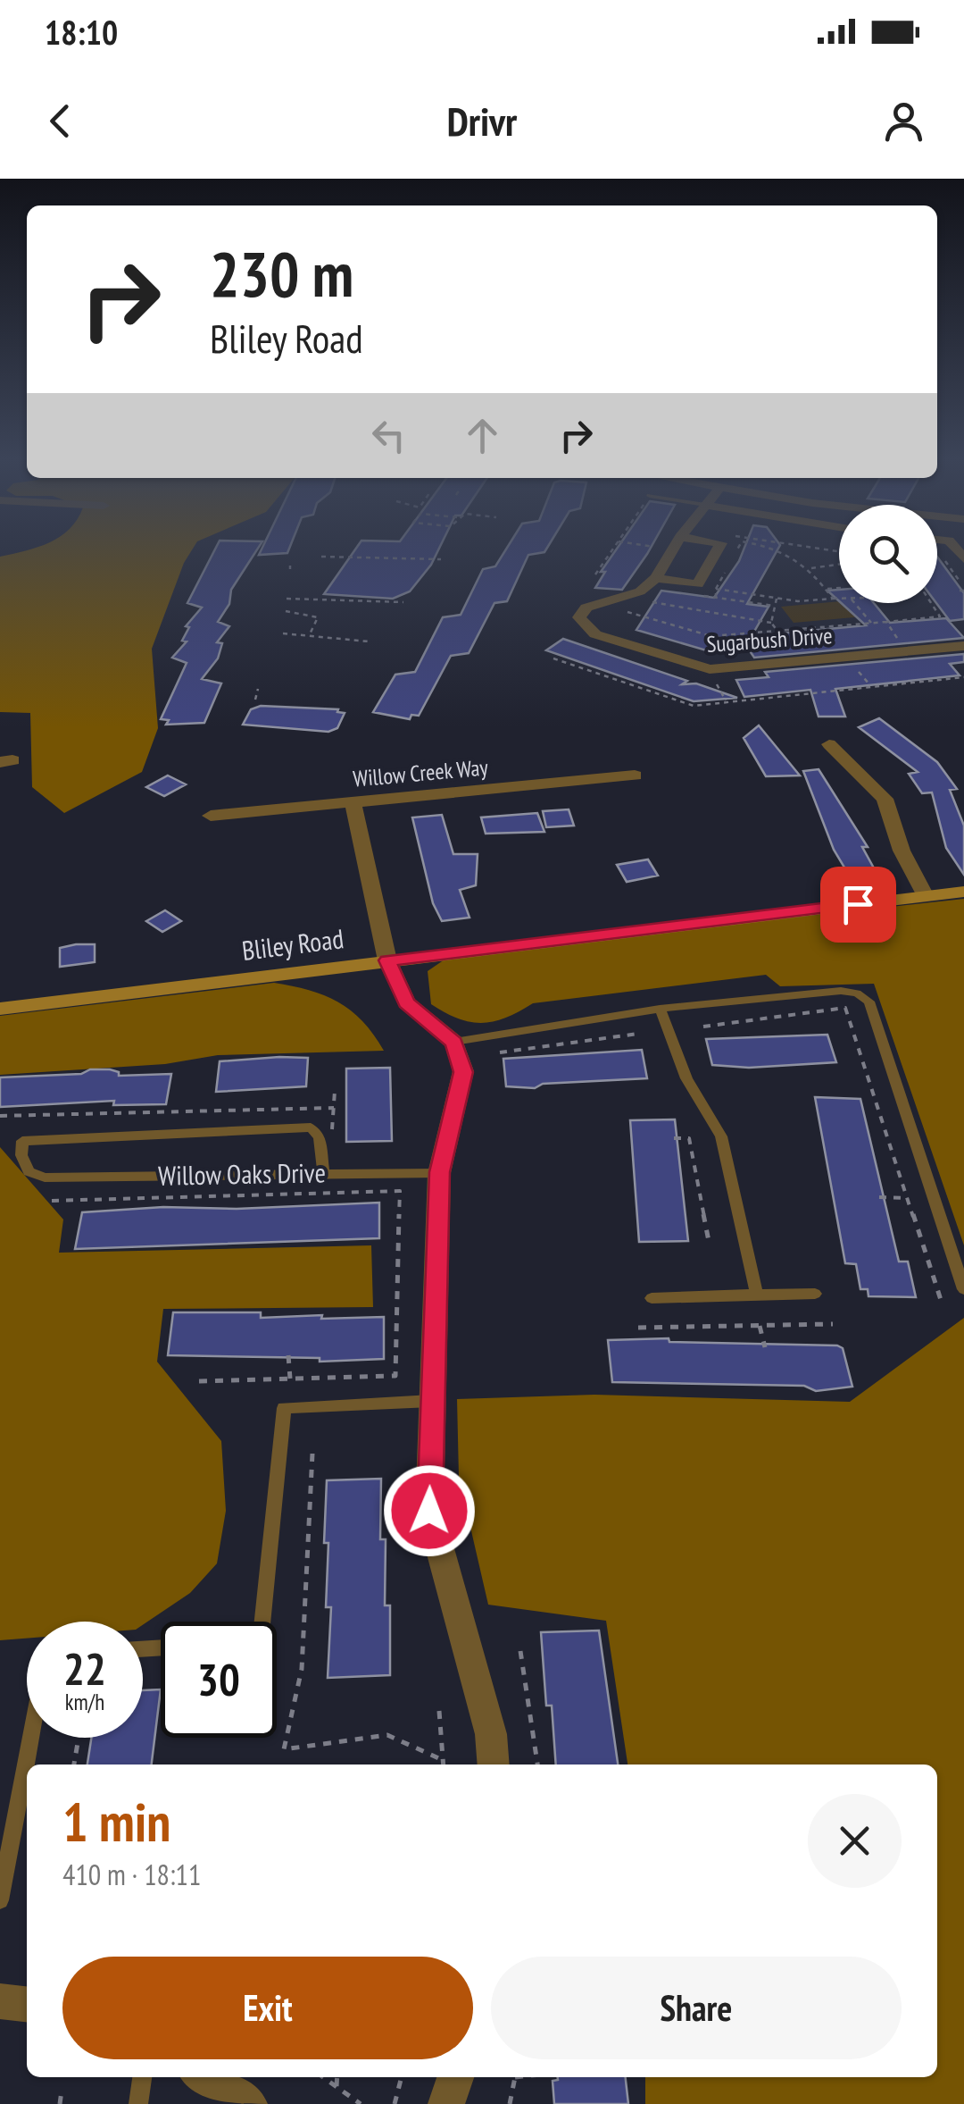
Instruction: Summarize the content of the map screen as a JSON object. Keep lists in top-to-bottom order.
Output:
{
  "streets": {
    "street": ["Sugarbush Drive", "Willow Creek Way", "Bliley Road"],
    "lane": ["Willow Oaks Drive"]
  },
  "page": {
    "status": "18:10",
    "header": "Drivr",
    "turn": ["230 m", "Bliley Road"],
    "speed": "22 km/h",
    "limit": "30",
    "heading": ["1 min", "410 m · 18:11"],
    "buttons": ["Exit", "Share"]
  }
}
